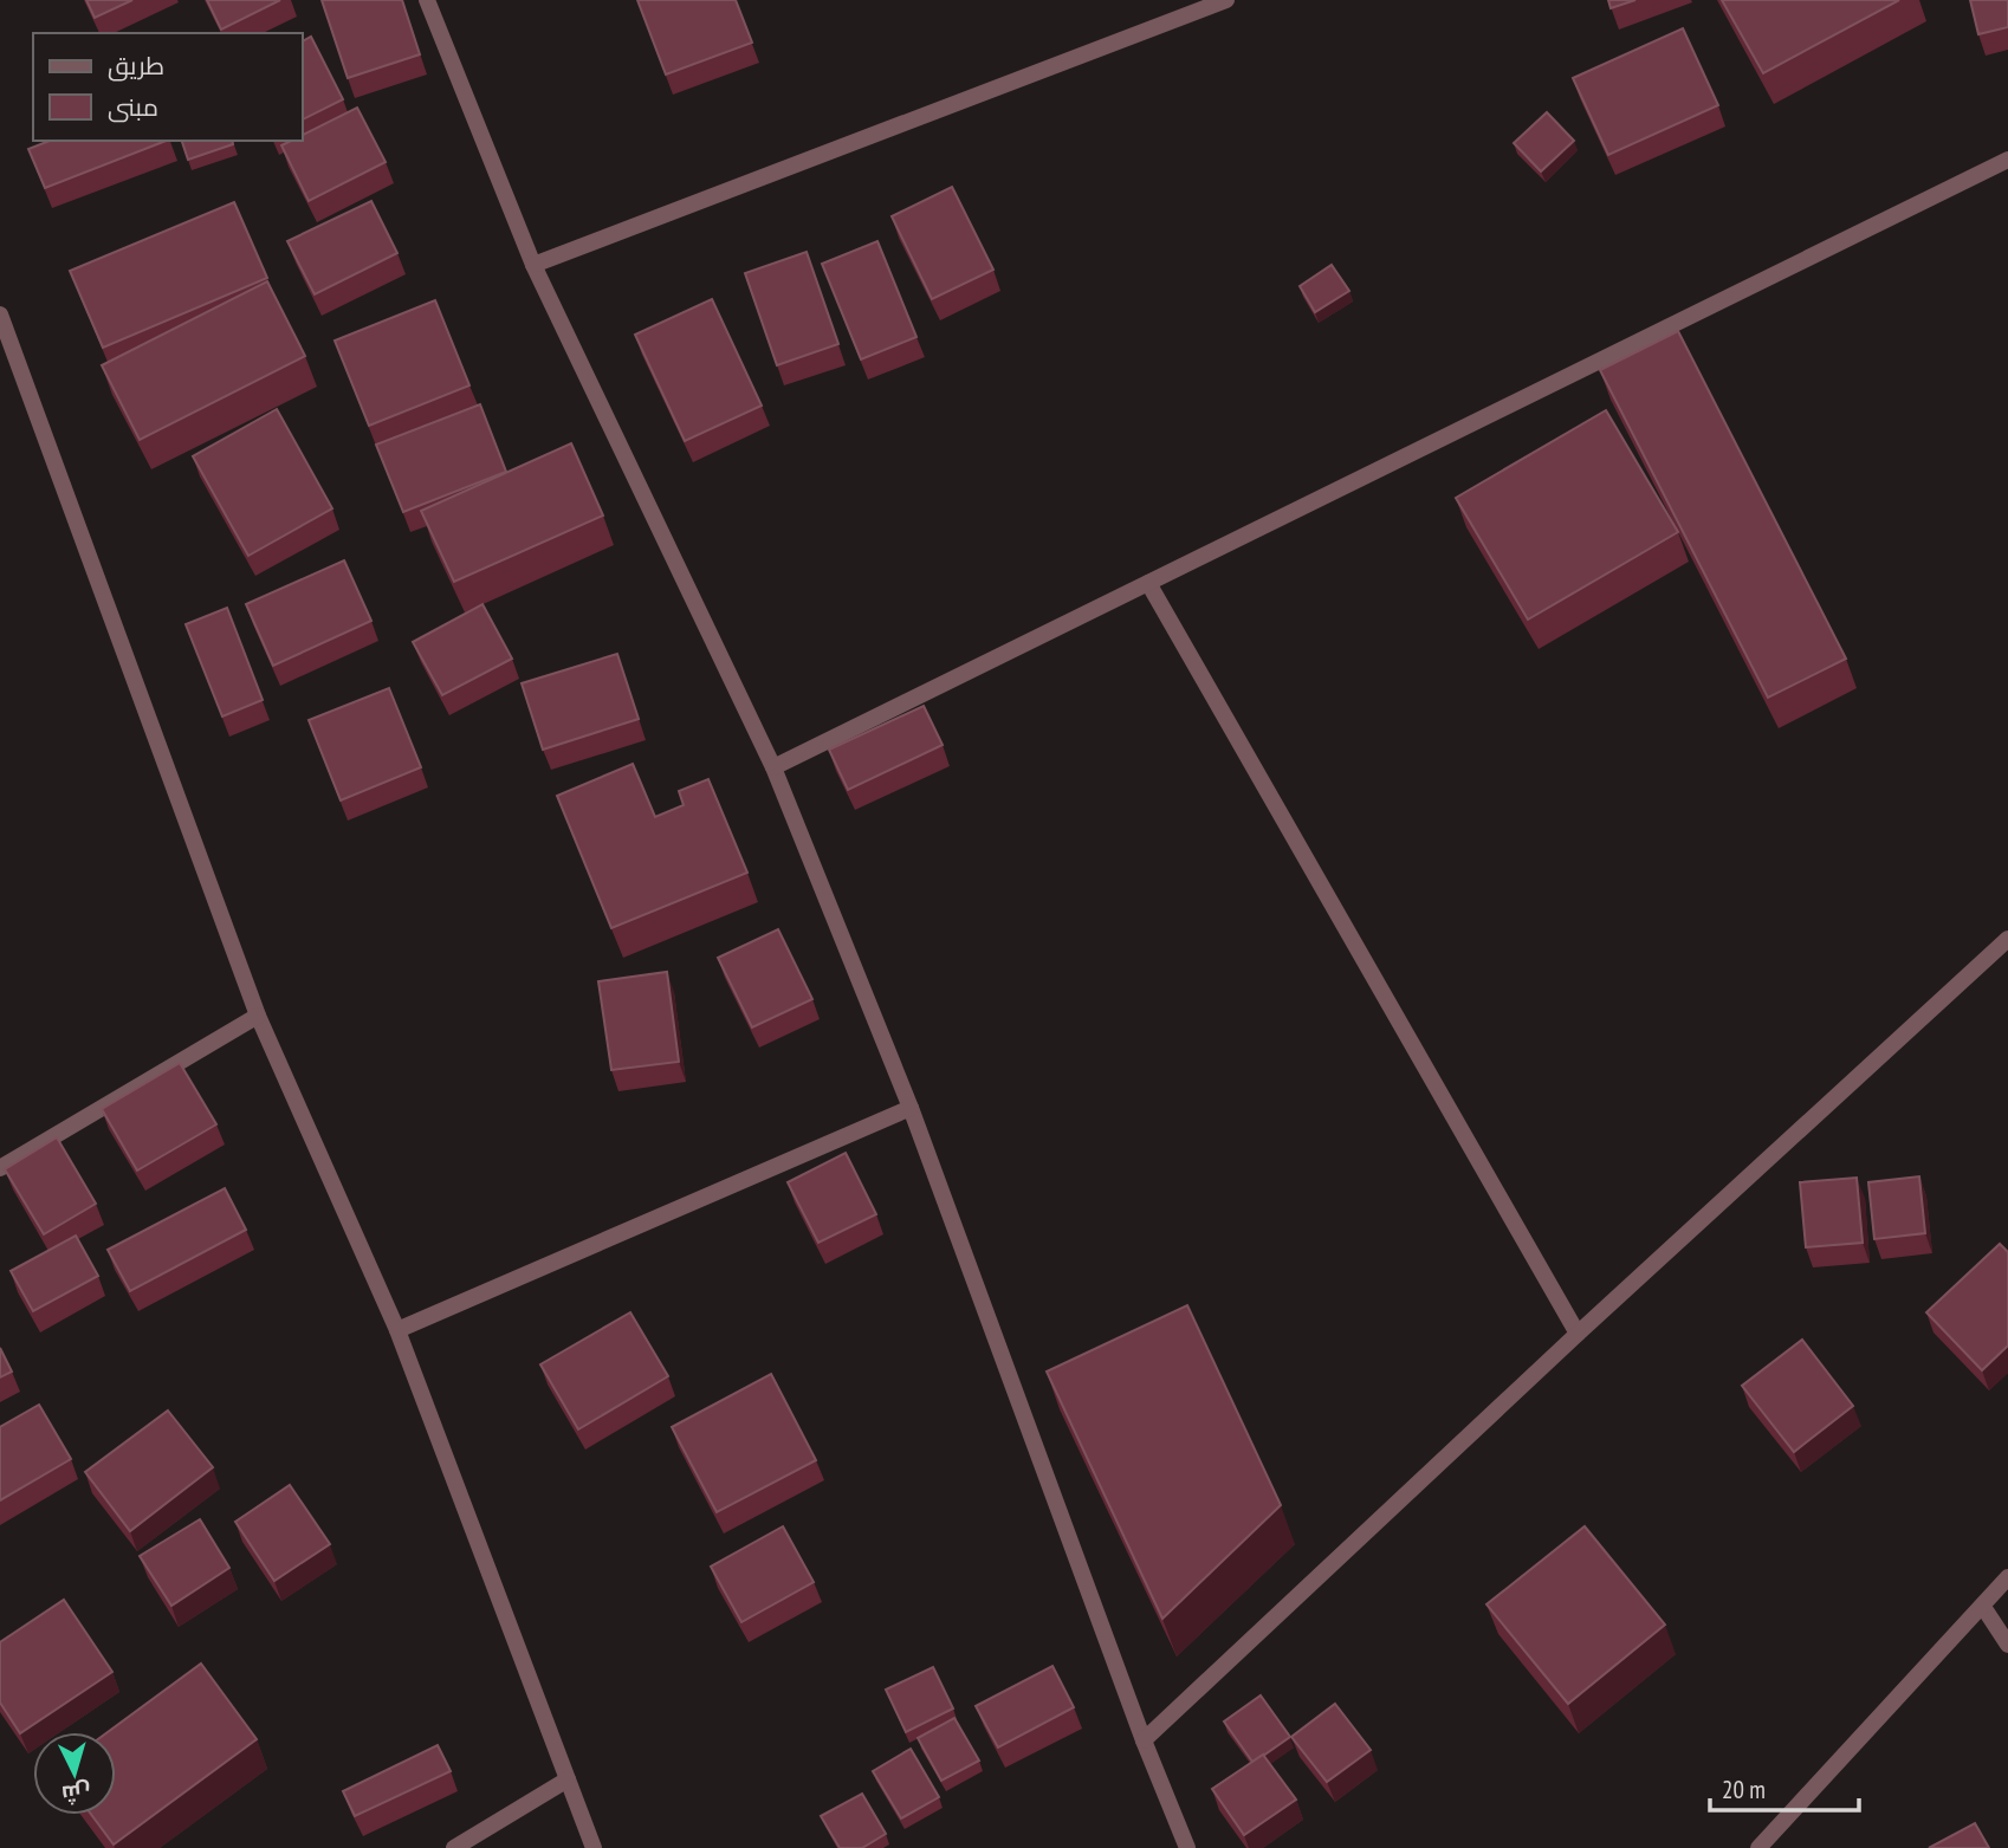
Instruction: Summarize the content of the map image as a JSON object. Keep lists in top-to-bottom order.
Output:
{
  "legend": ["طريق", "مبنى"],
  "scale_bar": "20 m",
  "north": "bottom"
}
